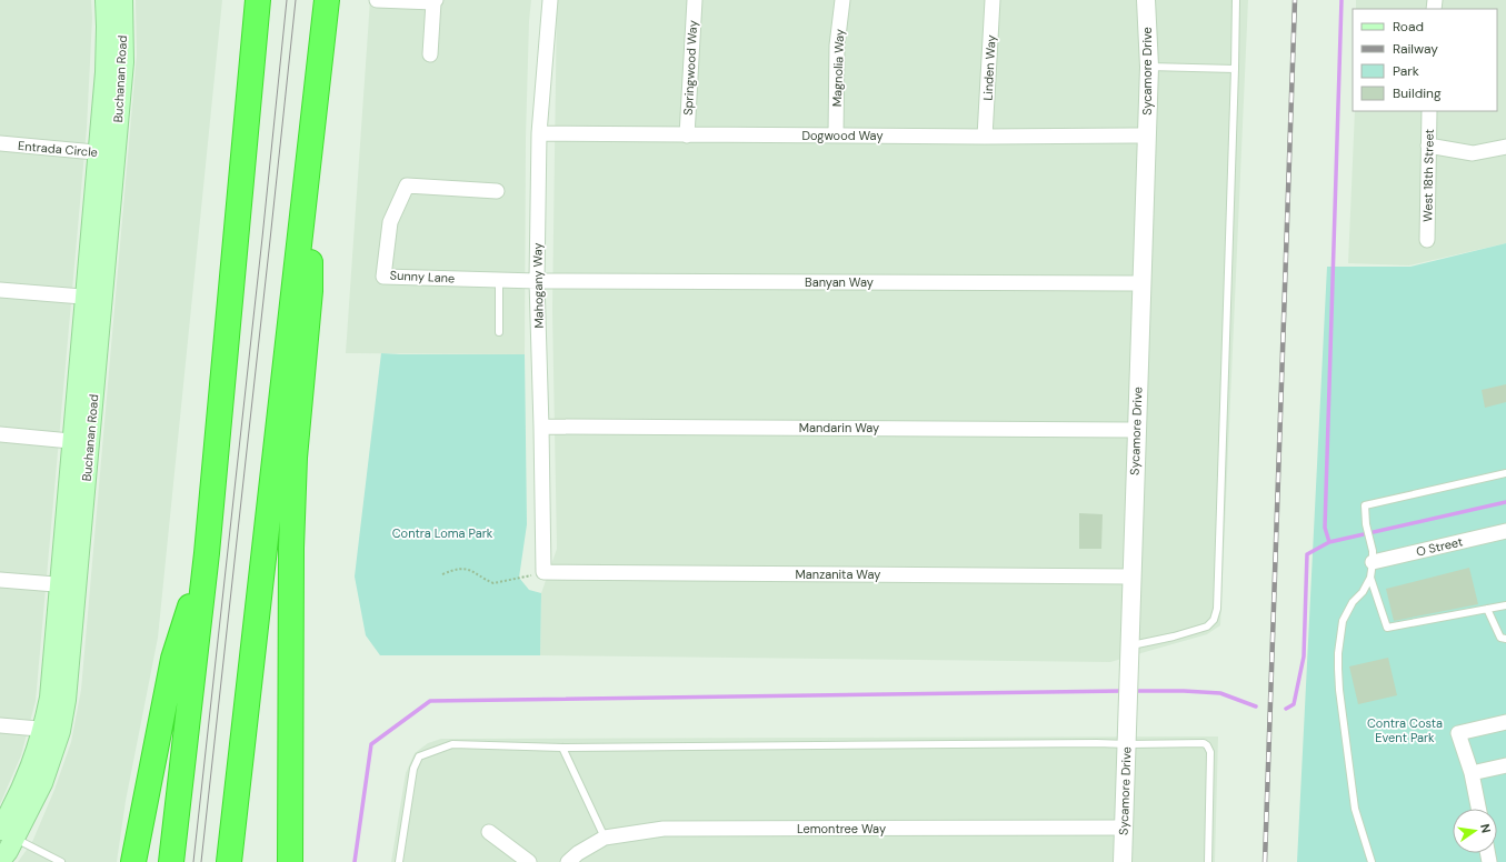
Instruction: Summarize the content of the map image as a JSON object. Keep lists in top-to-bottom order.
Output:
{
  "streets": {
    "main road": ["Buchanan Road"],
    "street": [
      "Springwood Way",
      "Magnolia Way",
      "Linden Way",
      "Sycamore Drive",
      "Dogwood Way",
      "Entrada Circle",
      "West 18th Street",
      "Sunny Lane",
      "Banyan Way",
      "Mahogany Way",
      "Mandarin Way",
      "O Street",
      "Manzanita Way",
      "Lemontree Way"
    ]
  },
  "crossings": [
    ["Springwood Way", "Dogwood Way"],
    ["Magnolia Way", "Dogwood Way"],
    ["Linden Way", "Dogwood Way"],
    ["Sycamore Drive", "Dogwood Way"],
    ["Sycamore Drive", "Banyan Way"],
    ["Sycamore Drive", "Mandarin Way"],
    ["Sycamore Drive", "Manzanita Way"],
    ["Sycamore Drive", "Lemontree Way"],
    ["Buchanan Road", "Entrada Circle"],
    ["Dogwood Way", "Mahogany Way"],
    ["Sunny Lane", "Banyan Way"],
    ["Sunny Lane", "Mahogany Way"],
    ["Banyan Way", "Mahogany Way"],
    ["Mahogany Way", "Mandarin Way"],
    ["Mahogany Way", "Manzanita Way"]
  ],
  "parks": ["Contra Loma Park", "Contra Costa Event Park"],
  "legend": [
    "Road",
    "Railway",
    "Park",
    "Building"
  ],
  "north": "right"
}
